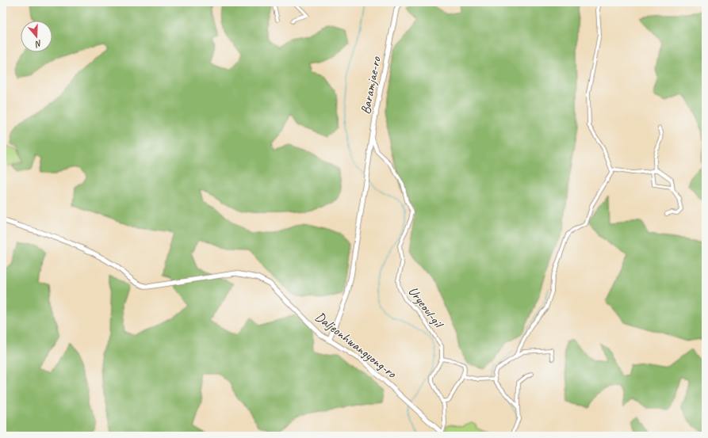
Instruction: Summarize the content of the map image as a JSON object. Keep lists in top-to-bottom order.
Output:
{
  "streets": {
    "main road": ["Baramjae-ro", "Daljeonhwangyong-ro"],
    "street": ["Uryeoul-gil"]
  },
  "crossings": [
    ["Baramjae-ro", "Uryeoul-gil"],
    ["Baramjae-ro", "Daljeonhwangyong-ro"]
  ],
  "north": "bottom"
}
